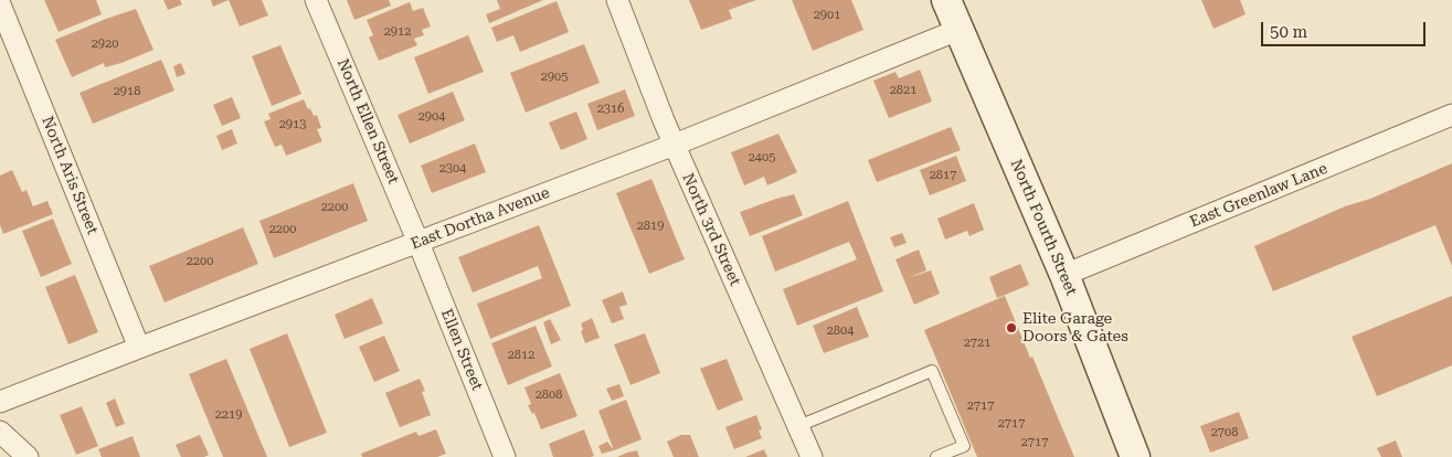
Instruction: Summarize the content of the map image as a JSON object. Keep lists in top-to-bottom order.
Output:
{
  "streets": {
    "main road": ["North Fourth Street"],
    "street": [
      "North Ellen Street",
      "North Aris Street",
      "East Greenlaw Lane",
      "East Dortha Avenue",
      "North 3rd Street",
      "Ellen Street"
    ]
  },
  "crossings": [
    ["North Ellen Street", "East Dortha Avenue"],
    ["North Ellen Street", "Ellen Street"],
    ["North Aris Street", "East Dortha Avenue"],
    ["East Greenlaw Lane", "North Fourth Street"],
    ["East Dortha Avenue", "North Fourth Street"],
    ["East Dortha Avenue", "North 3rd Street"],
    ["East Dortha Avenue", "Ellen Street"]
  ],
  "places": ["Elite Garage Doors & Gates"],
  "house_numbers": [
    "2901",
    "2912",
    "2920",
    "2905",
    "2821",
    "2918",
    "2316",
    "2904",
    "2913",
    "2405",
    "2304",
    "2817",
    "2200",
    "2819",
    "2200",
    "2200",
    "2804",
    "2721",
    "2812",
    "2808",
    "2717",
    "2219",
    "2717",
    "2708",
    "2717"
  ],
  "scale_bar": "50 m"
}
